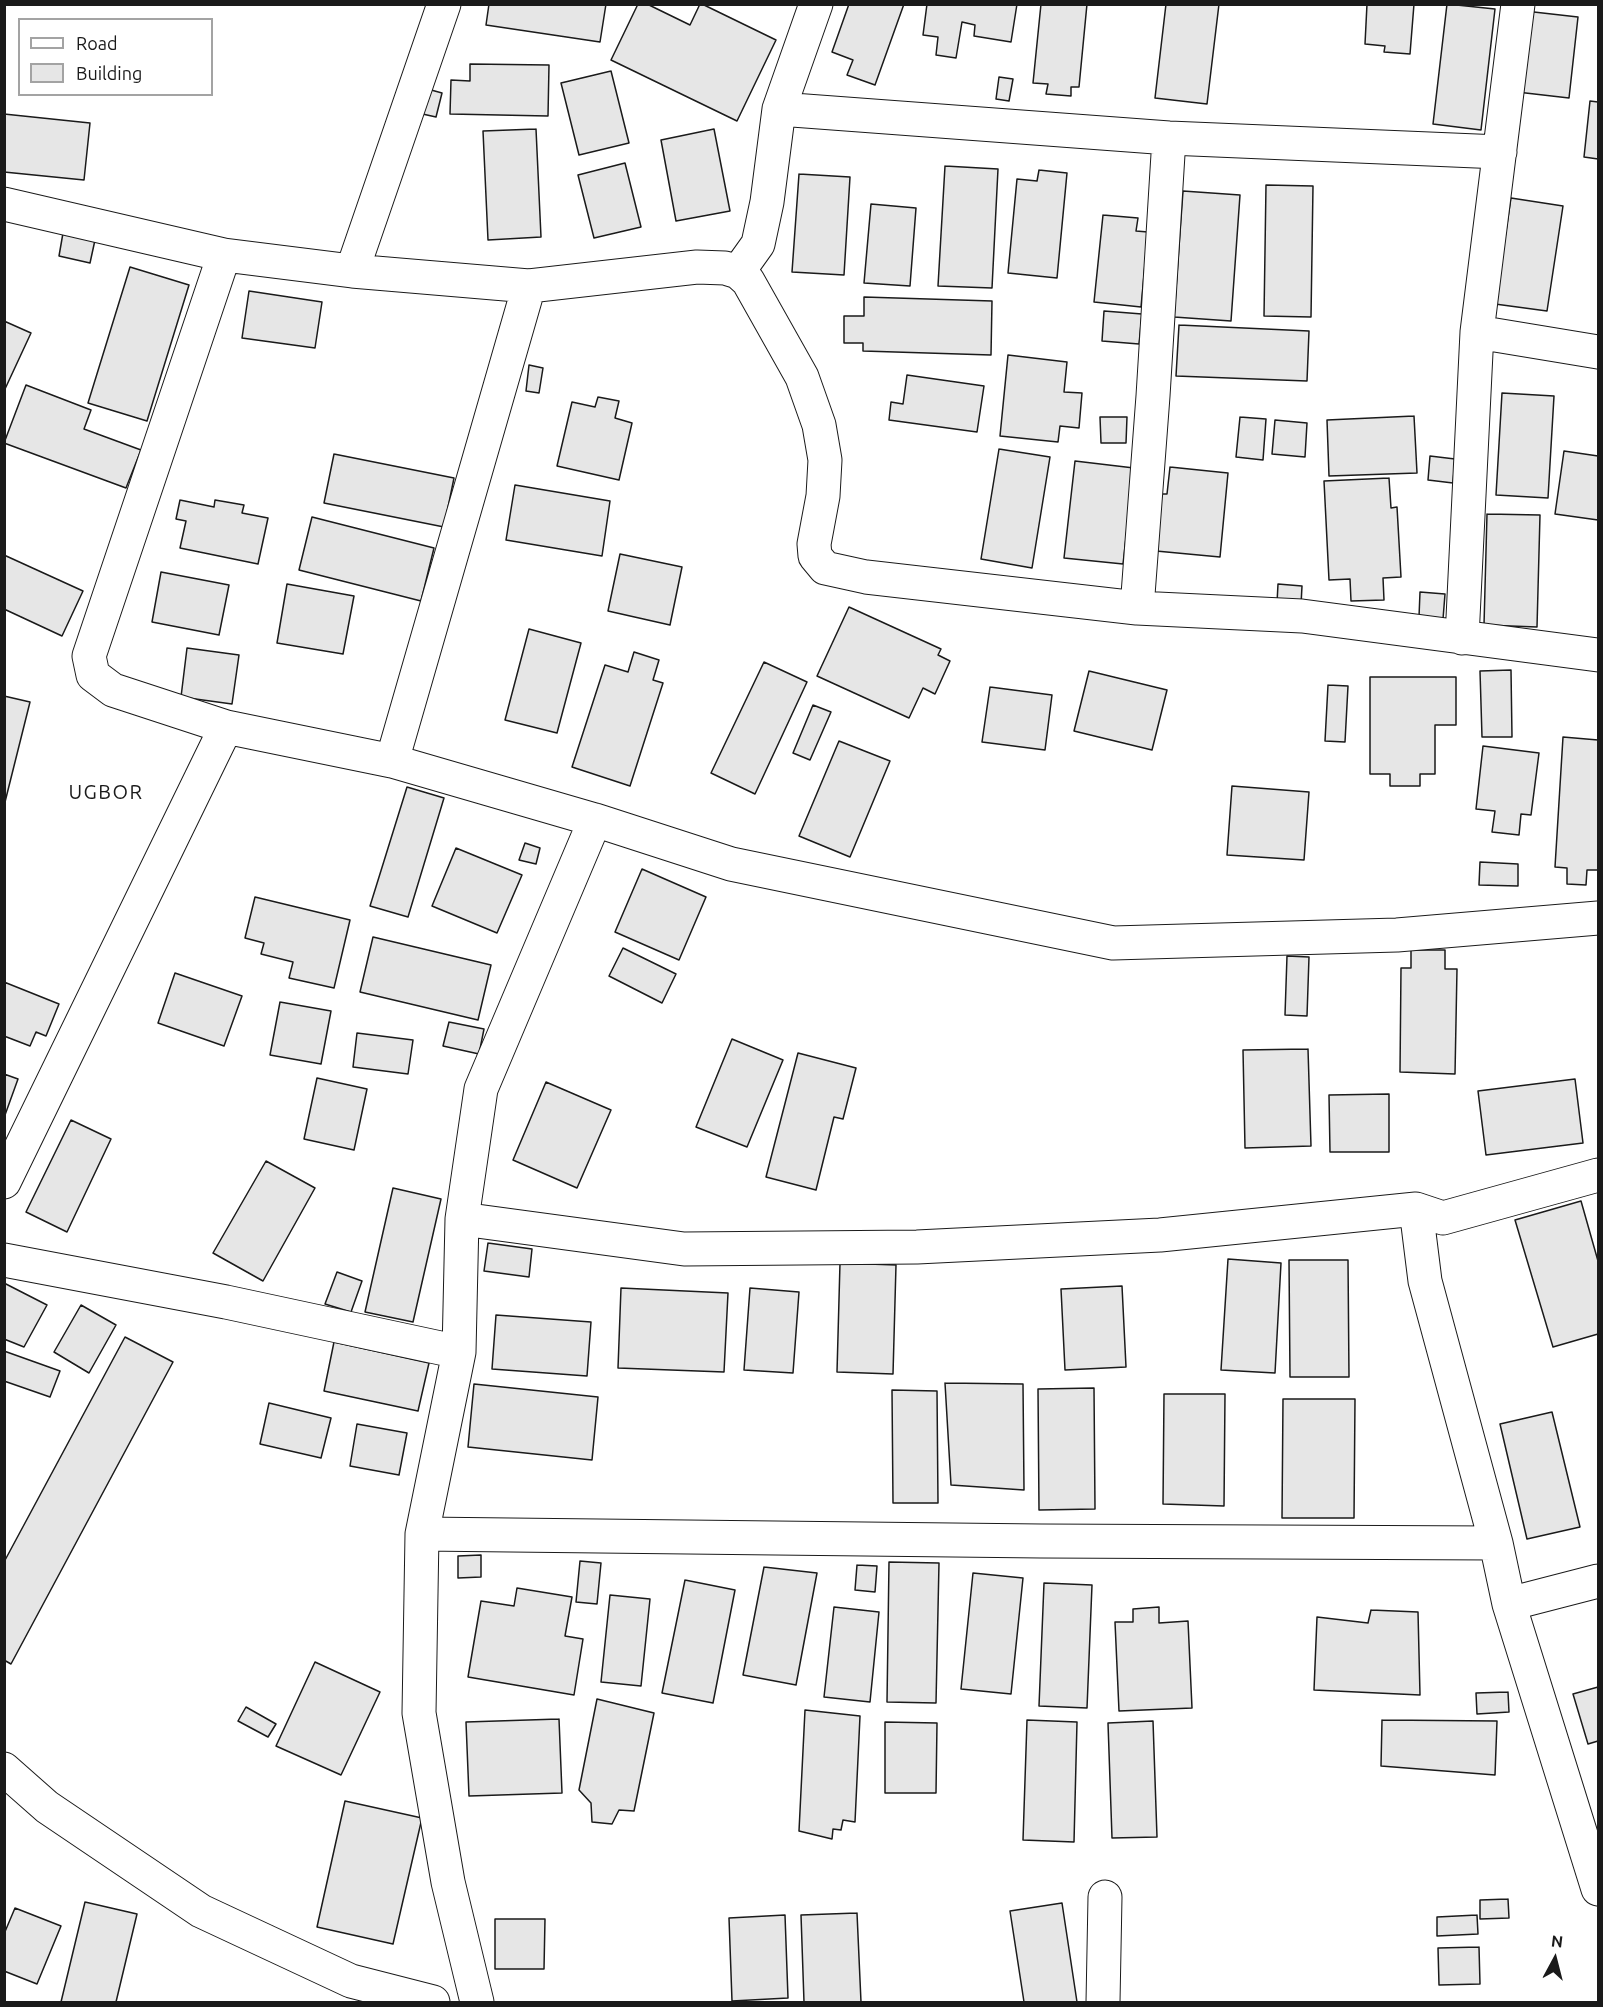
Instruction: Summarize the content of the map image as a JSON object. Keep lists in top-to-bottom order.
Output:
{
  "districts": ["UGBOR"],
  "legend": ["Road", "Building"],
  "north": "top"
}
